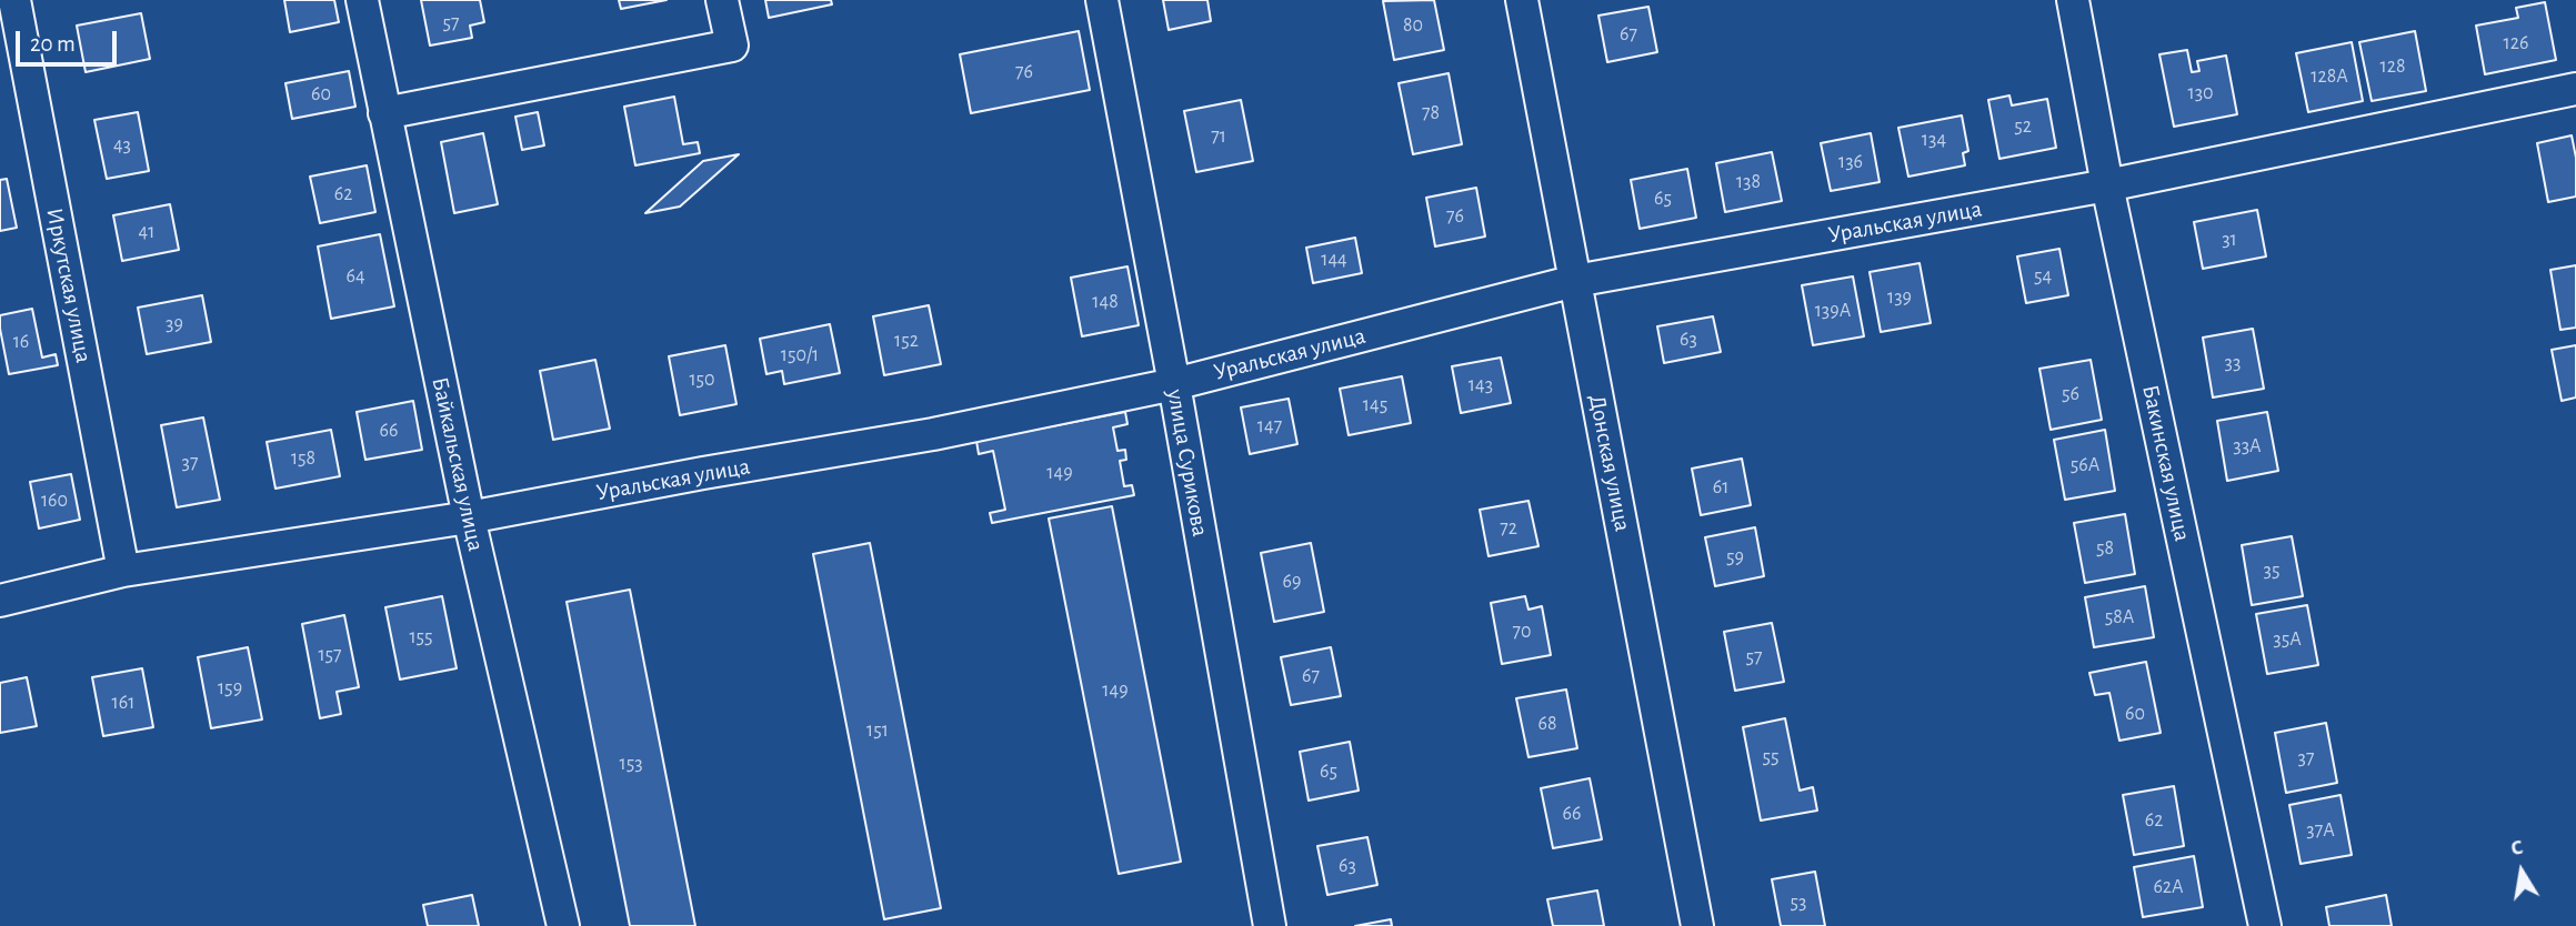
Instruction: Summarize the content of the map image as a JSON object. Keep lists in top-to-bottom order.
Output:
{
  "streets": {
    "street": [
      "Уральская улица",
      "Иркутская улица",
      "улица Сурикова",
      "Донская улица",
      "Бакинская улица",
      "Байкальская улица"
    ]
  },
  "crossings": [
    ["Уральская улица", "Иркутская улица"],
    ["Уральская улица", "улица Сурикова"],
    ["Уральская улица", "Донская улица"],
    ["Уральская улица", "Бакинская улица"],
    ["Уральская улица", "Байкальская улица"]
  ],
  "house_numbers": [
    "57",
    "80",
    "67",
    "126",
    "128",
    "76",
    "128А",
    "130",
    "60",
    "78",
    "52",
    "71",
    "134",
    "43",
    "136",
    "138",
    "62",
    "65",
    "76",
    "41",
    "31",
    "144",
    "64",
    "54",
    "139",
    "148",
    "139А",
    "39",
    "63",
    "152",
    "16",
    "150/1",
    "33",
    "150",
    "143",
    "56",
    "145",
    "147",
    "66",
    "33А",
    "158",
    "37",
    "56А",
    "149",
    "61",
    "160",
    "72",
    "58",
    "59",
    "35",
    "69",
    "58А",
    "70",
    "155",
    "35А",
    "157",
    "57",
    "67",
    "159",
    "149",
    "161",
    "60",
    "68",
    "151",
    "55",
    "37",
    "153",
    "65",
    "66",
    "62",
    "37А",
    "63",
    "62А",
    "53"
  ],
  "scale_bar": "20 m",
  "north": "top"
}
